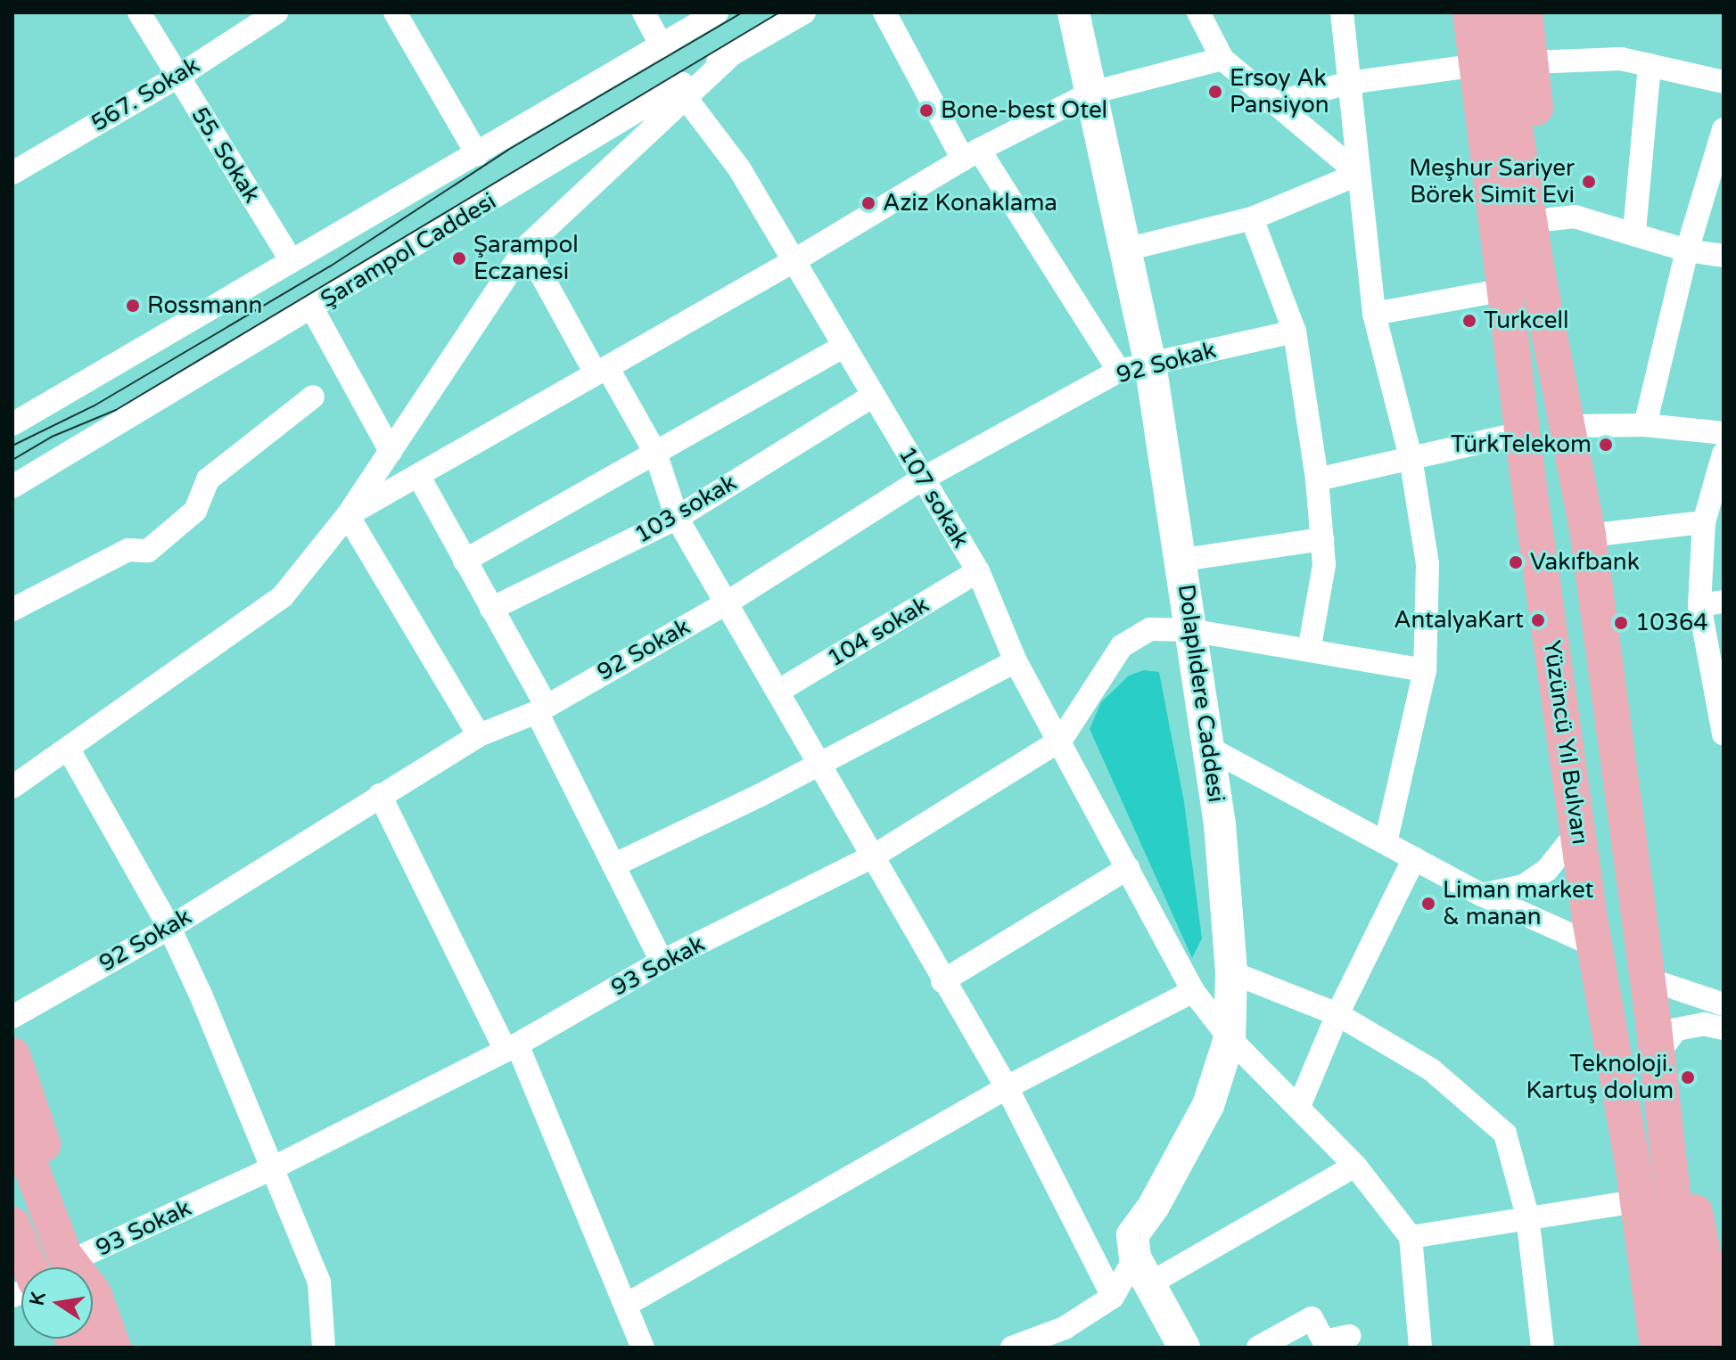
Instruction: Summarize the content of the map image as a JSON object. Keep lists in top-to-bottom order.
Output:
{
  "streets": {
    "main road": ["Yüzüncü Yıl Bulvarı"],
    "street": [
      "567. Sokak",
      "55. Sokak",
      "Şarampol Caddesi",
      "92 Sokak",
      "107 sokak",
      "103 sokak",
      "104 sokak",
      "Dolaplıdere Caddesi",
      "93 Sokak"
    ]
  },
  "crossings": [
    ["567. Sokak", "55. Sokak"],
    ["55. Sokak", "Şarampol Caddesi"],
    ["92 Sokak", "107 sokak"],
    ["92 Sokak", "Dolaplıdere Caddesi"],
    ["107 sokak", "103 sokak"],
    ["107 sokak", "104 sokak"],
    ["107 sokak", "Dolaplıdere Caddesi"],
    ["107 sokak", "93 Sokak"],
    ["Dolaplıdere Caddesi", "93 Sokak"]
  ],
  "places": [
    "Ersoy Ak Pansiyon",
    "Bone-best Otel",
    "Meşhur Sariyer Börek Si̇mi̇t Evi̇",
    "Aziz Konaklama",
    "Şarampol Eczanesi",
    "Rossmann",
    "Turkcell",
    "TürkTelekom",
    "Vakıfbank",
    "AntalyaKart",
    "10364",
    "Liman market & manan",
    "Teknoloji. Kartuş dolum"
  ],
  "north": "left"
}
